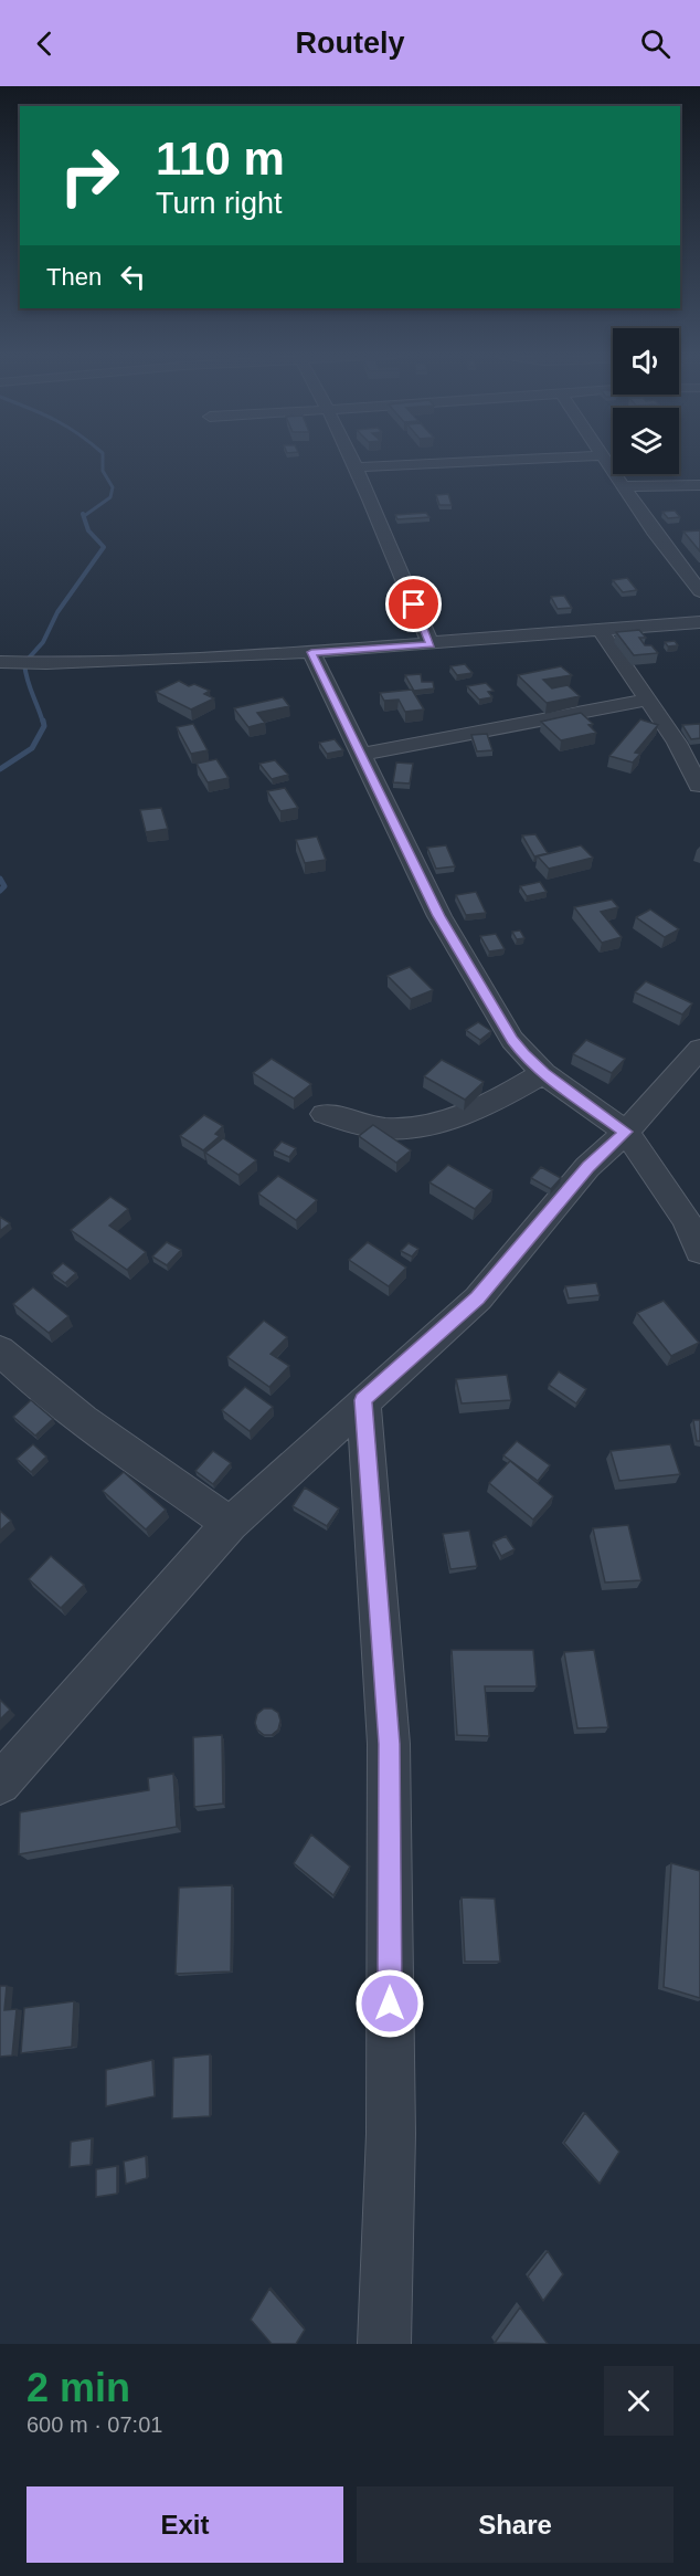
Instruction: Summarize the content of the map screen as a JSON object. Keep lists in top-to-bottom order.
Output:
{
  "page": {
    "header": "Routely",
    "turn": ["110 m", "Turn right"],
    "then": "Then",
    "heading": ["2 min", "600 m · 07:01"],
    "buttons": ["Exit", "Share"]
  }
}
